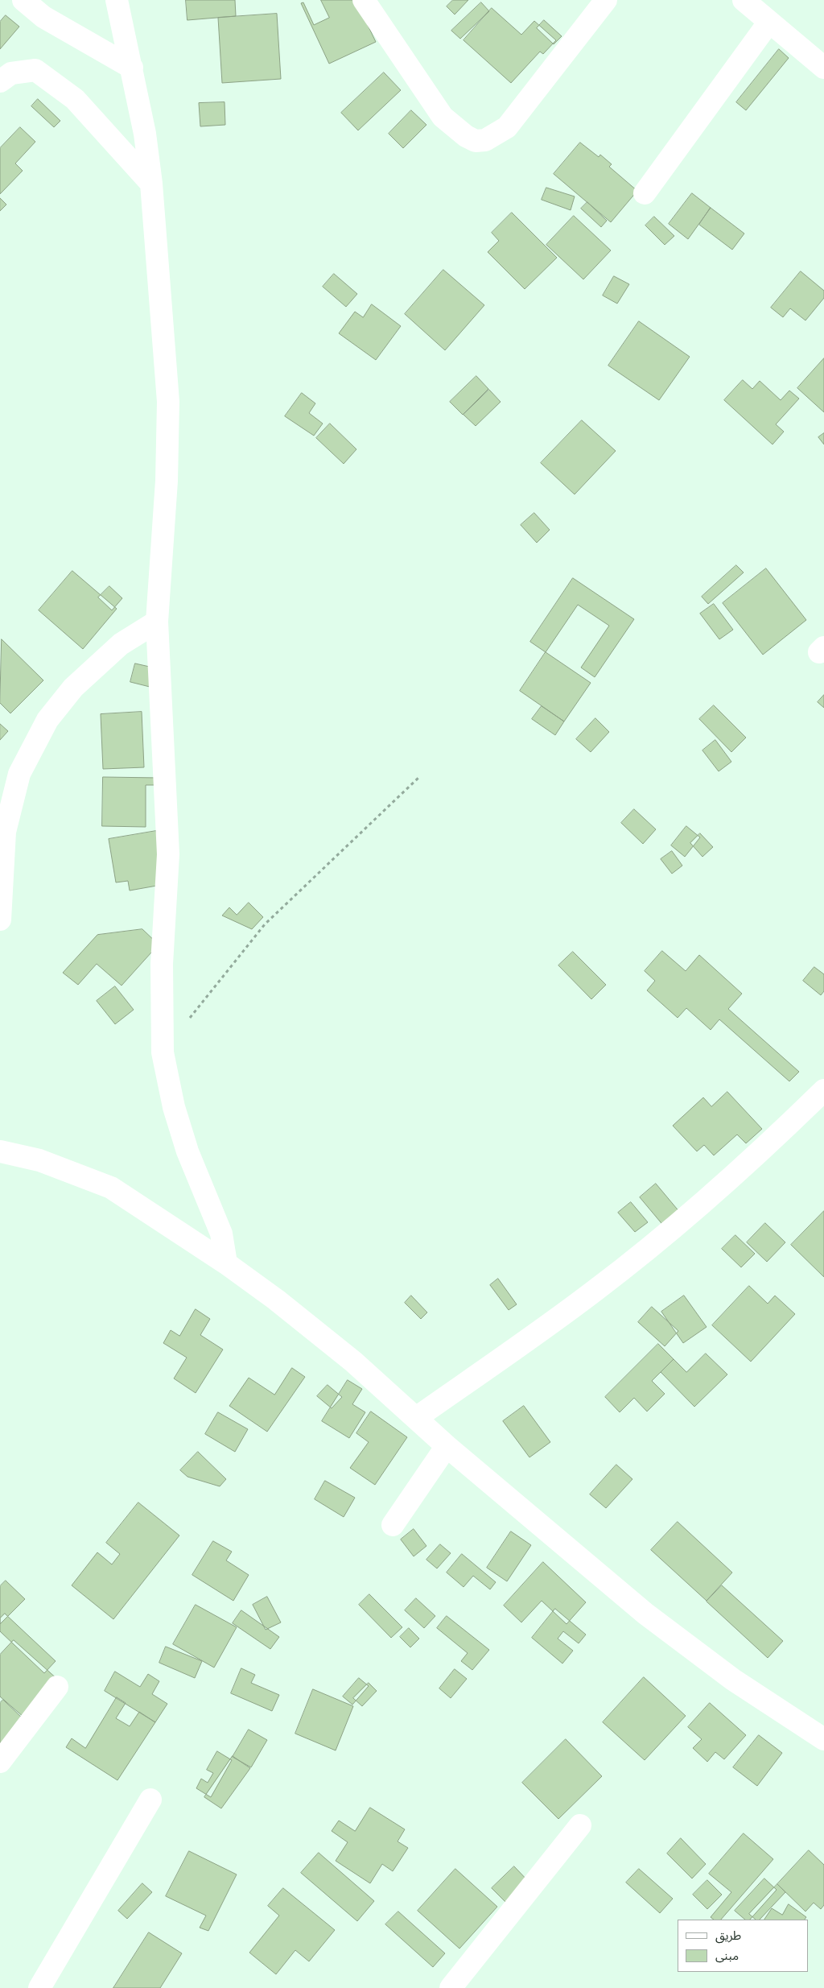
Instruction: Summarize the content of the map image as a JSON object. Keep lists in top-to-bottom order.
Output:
{
  "legend": ["طريق", "مبنى"]
}
